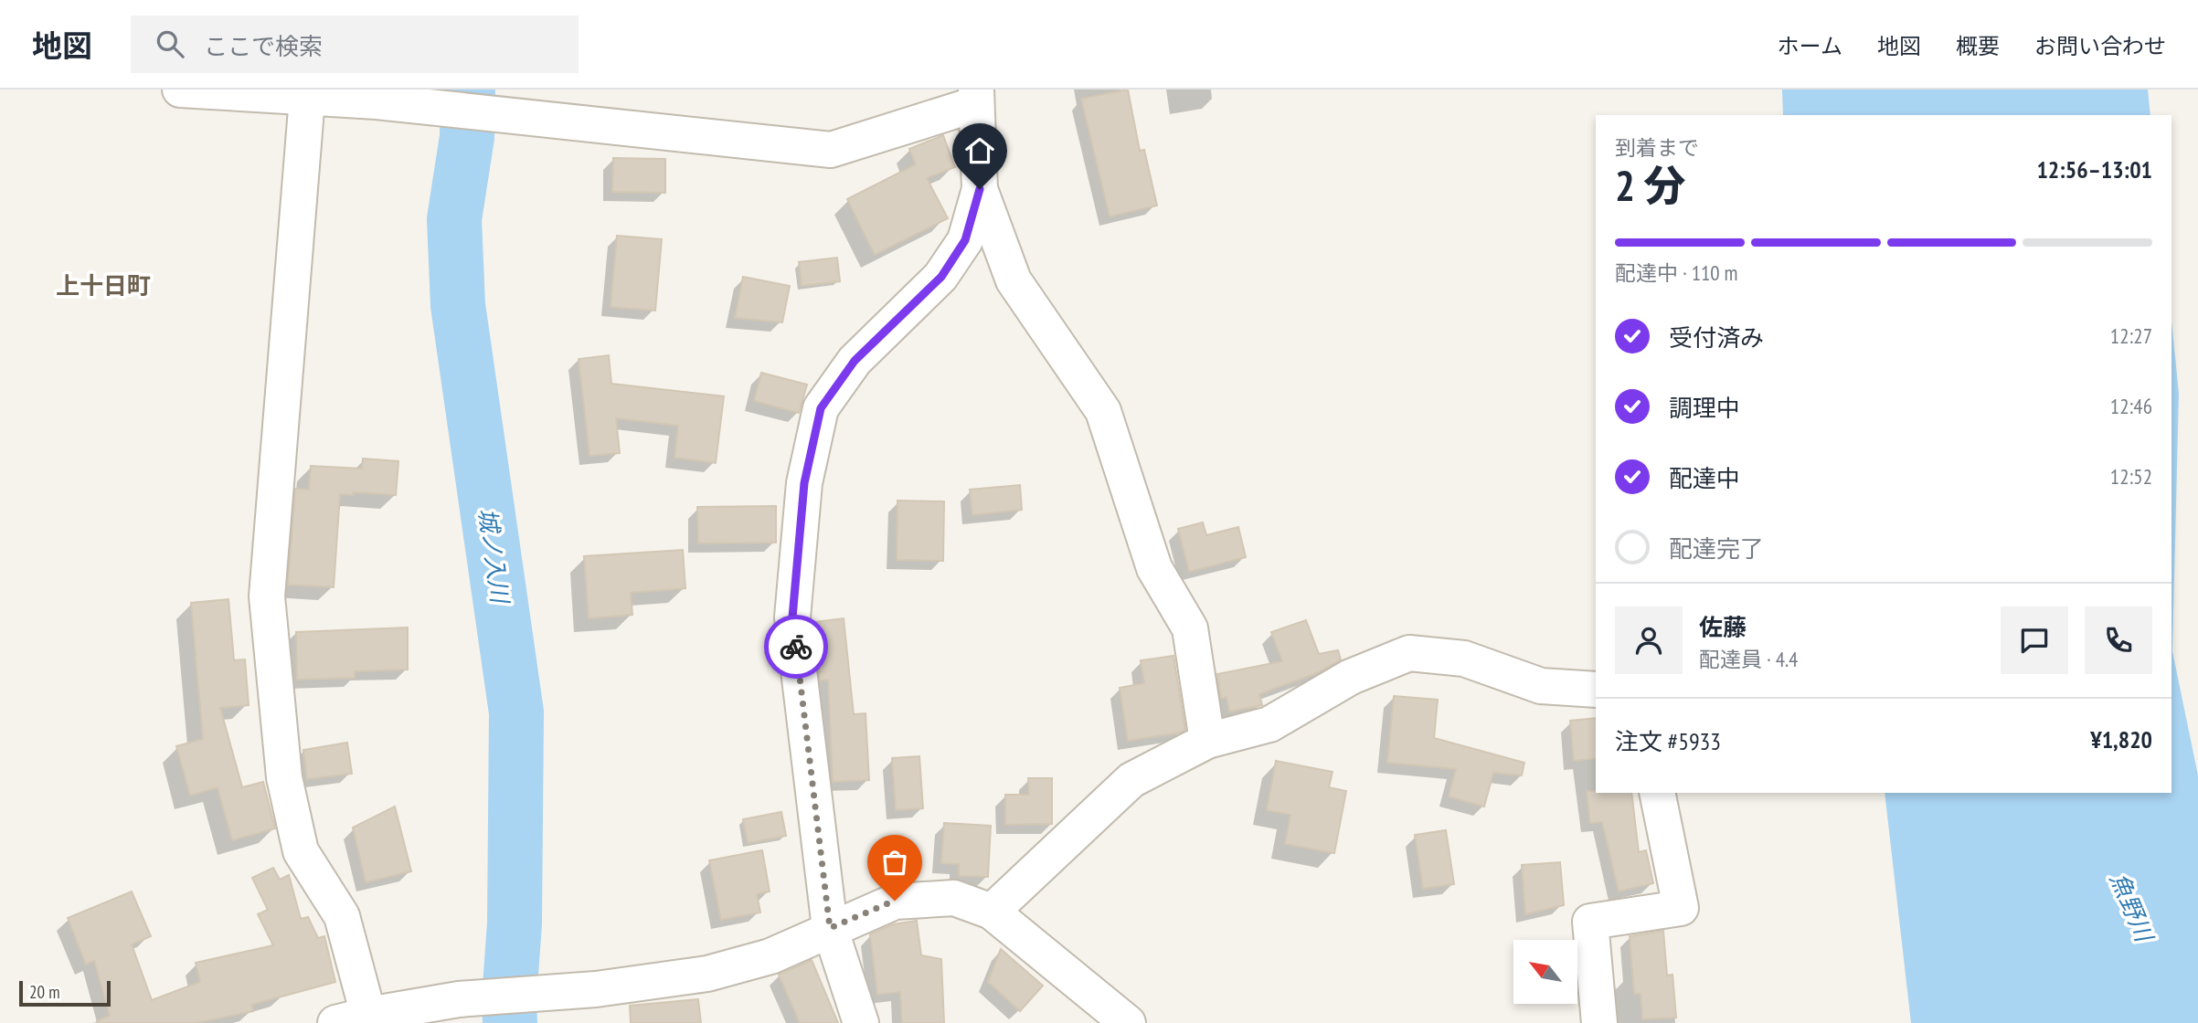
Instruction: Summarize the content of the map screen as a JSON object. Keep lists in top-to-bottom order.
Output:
{
  "districts": ["上十日町"],
  "water": ["城ノ入川", "魚野川"],
  "scale_bar": "20 m",
  "north": "top left",
  "page": {
    "header": "地図",
    "search": "ここで検索",
    "nav": [
      "ホーム",
      "地図",
      "概要",
      "お問い合わせ"
    ],
    "heading": ["2 分", "到着まで", "12:56–13:01"],
    "panel": [
      "佐藤",
      "配達員 · 4.4",
      "注文 #5933",
      "¥1,820"
    ],
    "bar": "配達中 · 110 m",
    "list": [
      ["受付済み", "12:27"],
      ["調理中", "12:46"],
      ["配達中", "12:52"],
      "配達完了"
    ],
    "scale": "20 m"
  }
}
